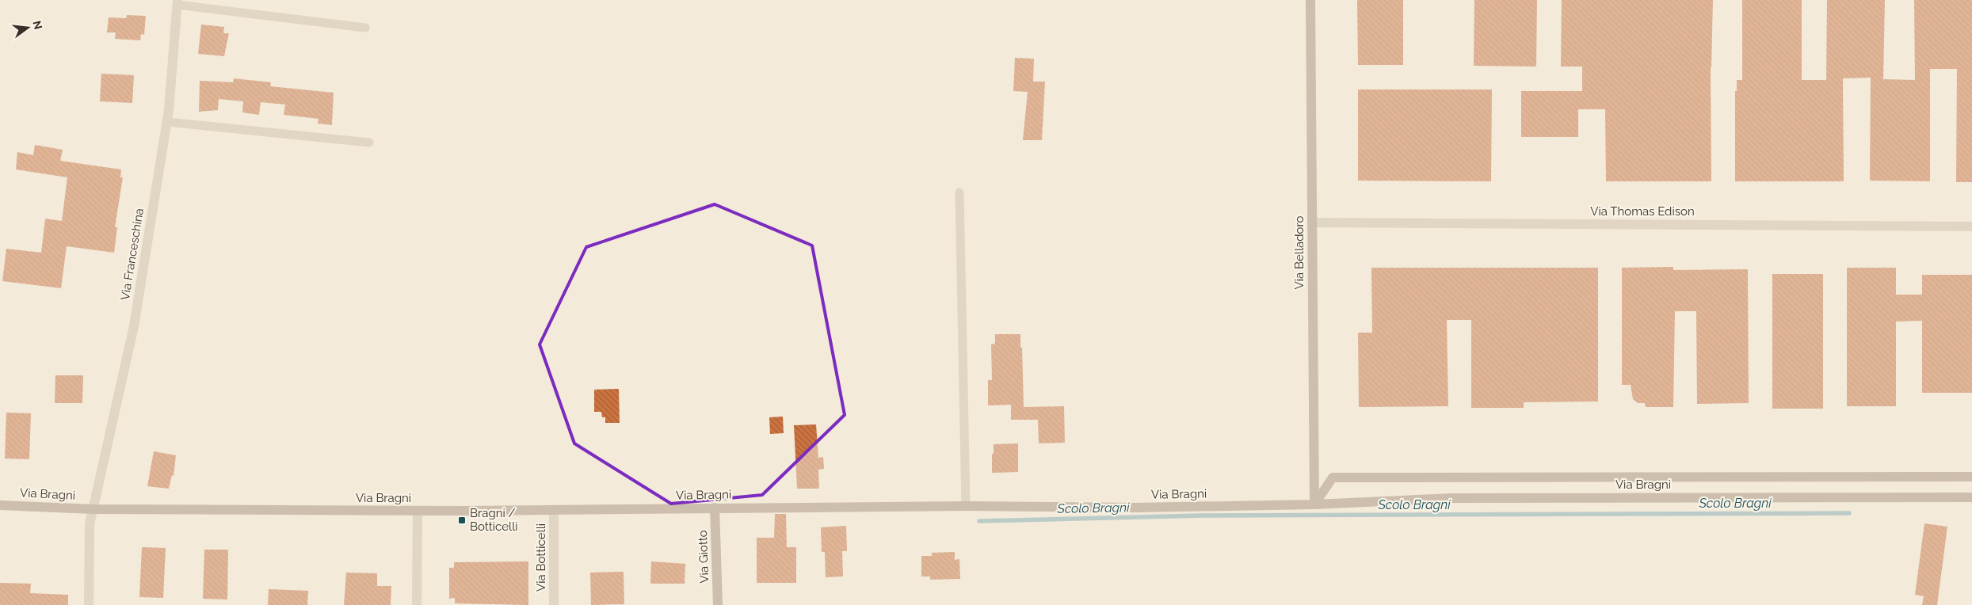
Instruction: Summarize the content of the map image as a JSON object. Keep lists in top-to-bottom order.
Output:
{
  "streets": {
    "main road": ["Via Belladoro", "Via Bragni", "Via Giotto"],
    "street": ["Via Thomas Edison", "Via Franceschina", "Via Botticelli"]
  },
  "crossings": [
    ["Via Thomas Edison", "Via Belladoro"],
    ["Via Belladoro", "Via Bragni"],
    ["Via Franceschina", "Via Bragni"],
    ["Via Bragni", "Via Giotto"],
    ["Via Bragni", "Via Botticelli"]
  ],
  "water": ["Scolo Bragni"],
  "places": {
    "transit": ["Bragni / Botticelli"]
  },
  "north": "right"
}
